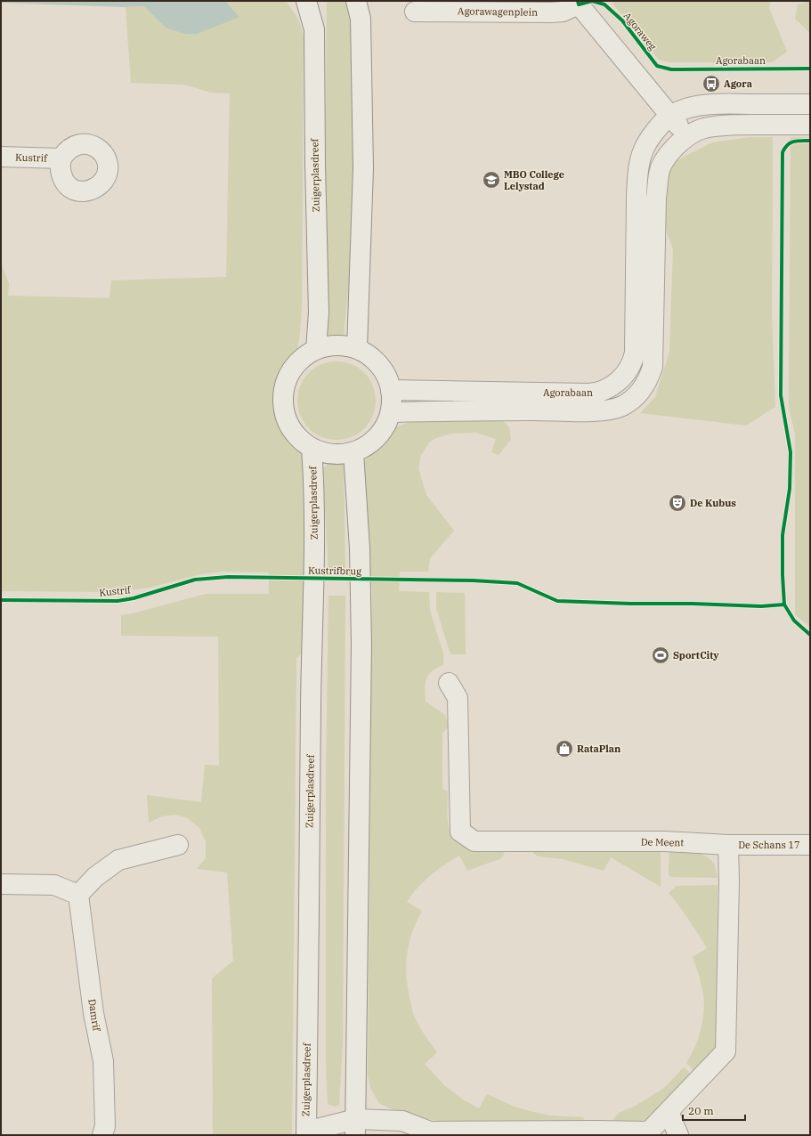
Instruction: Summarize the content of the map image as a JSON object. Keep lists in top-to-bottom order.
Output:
{
  "streets": {
    "street": [
      "Agorawagenplein",
      "Agorabaan",
      "Kustrif",
      "Zuigerplasdreef",
      "De Meent",
      "De Schans 17",
      "Damrif"
    ],
    "cycle path": ["Agoraweg", "Kustrifbrug"]
  },
  "crossings": [
    ["Agorabaan", "Zuigerplasdreef"],
    ["De Meent", "De Schans 17"]
  ],
  "places": {
    "bus stop": ["Agora"],
    "school or university": ["MBO College Lelystad"],
    "theatre": ["De Kubus"],
    "sports": ["SportCity"],
    "shop": ["RataPlan"]
  },
  "scale_bar": "20 m"
}
